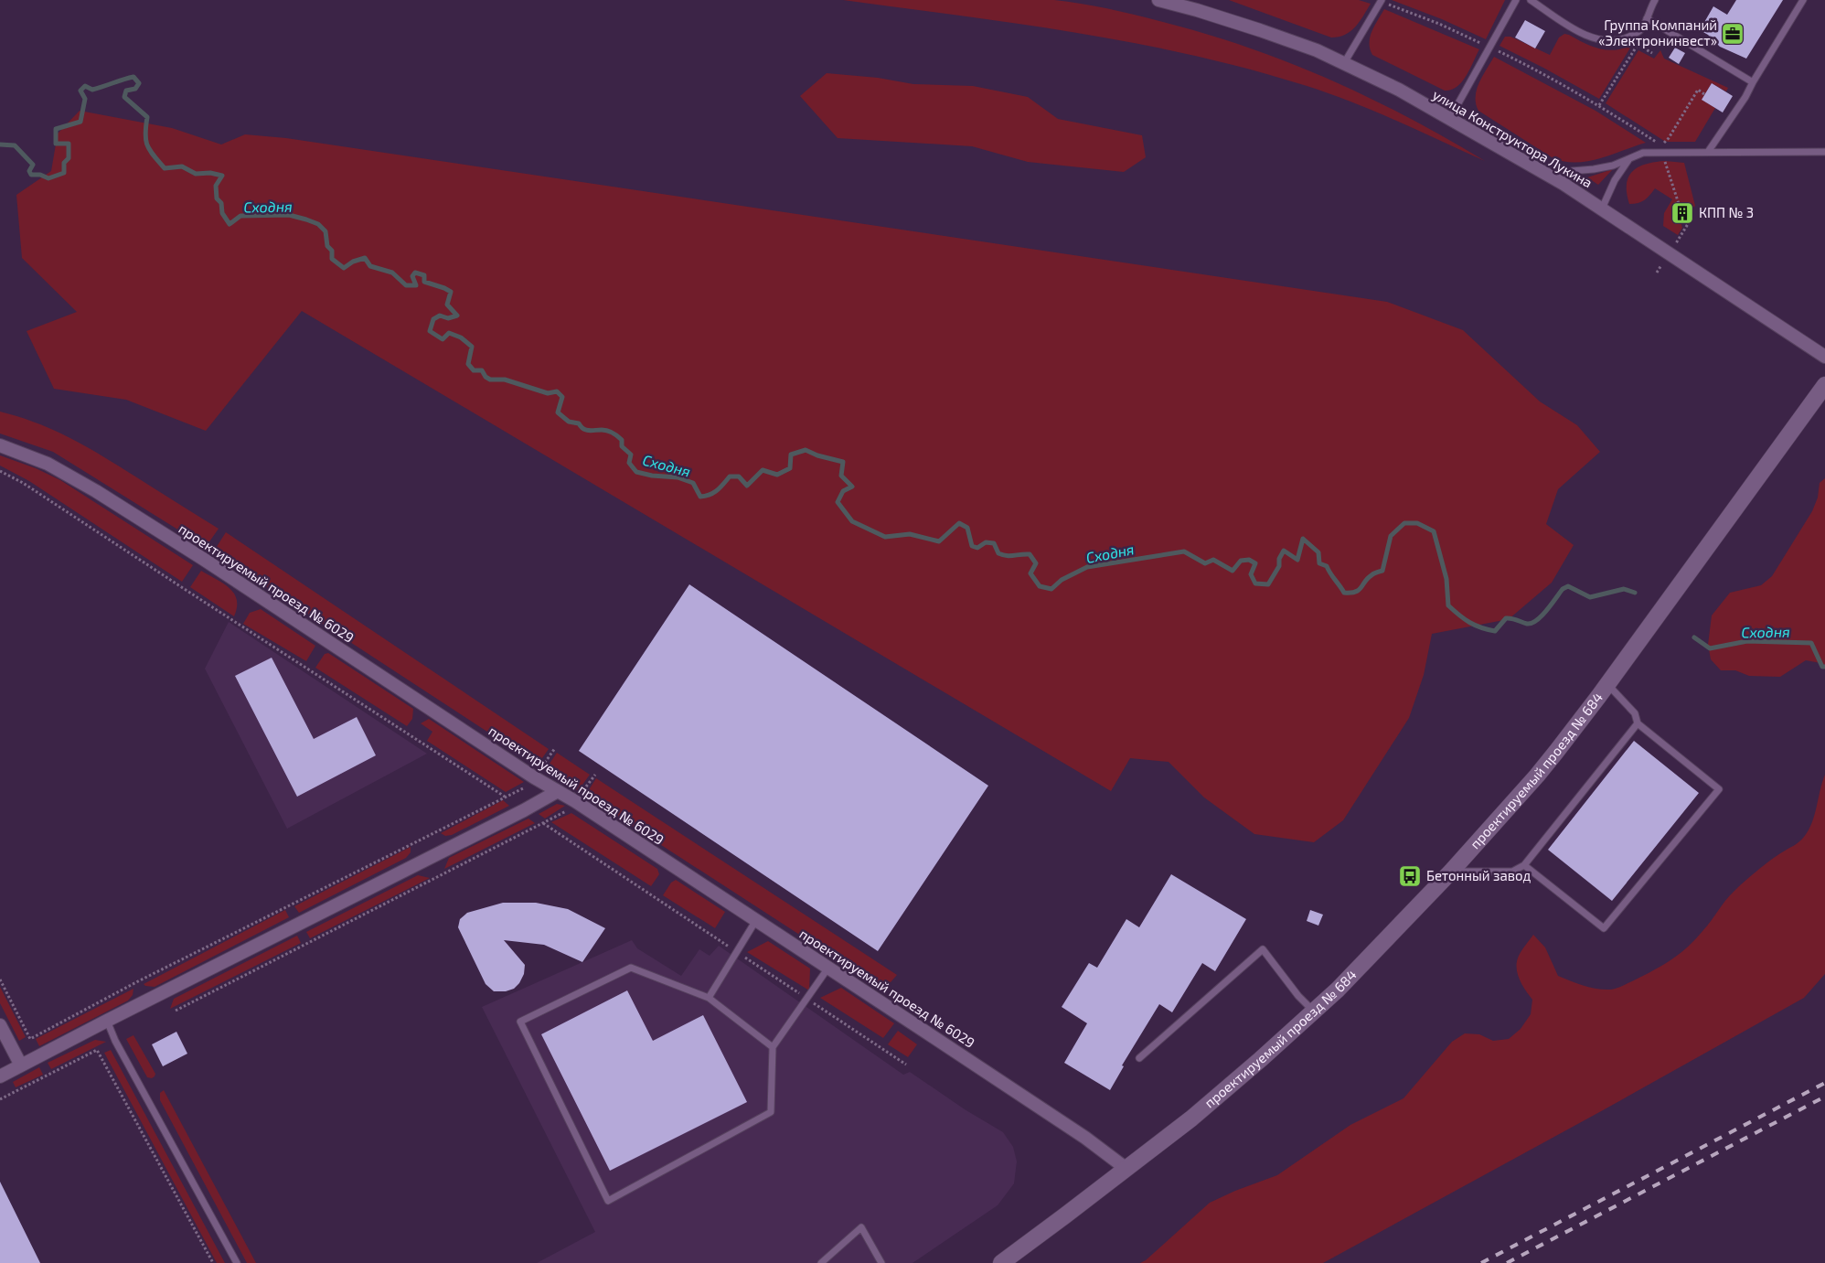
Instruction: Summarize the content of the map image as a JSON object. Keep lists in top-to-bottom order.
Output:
{
  "streets": {
    "street": ["улица Конструктора Лукина", "проектируемый проезд № 6029", "проектируемый проезд № 684"]
  },
  "crossings": [
    ["проектируемый проезд № 6029", "проектируемый проезд № 684"]
  ],
  "water": ["Сходня"],
  "places": {
    "office": ["Группа Компаний «Электронинвест»"],
    "building": ["КПП № 3"],
    "bus stop": ["Бетонный завод"]
  }
}
